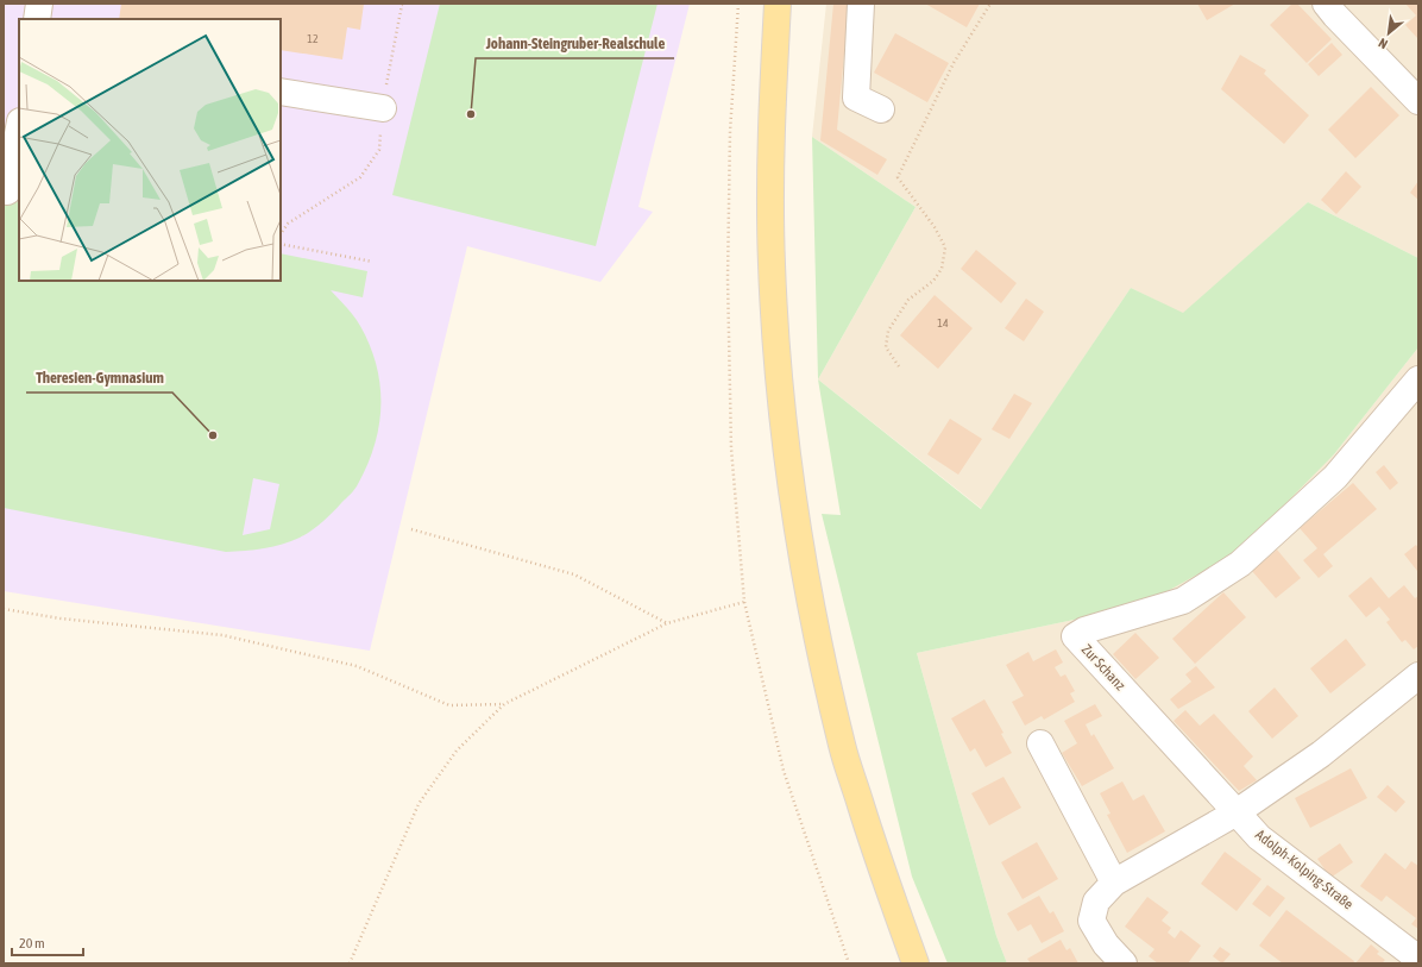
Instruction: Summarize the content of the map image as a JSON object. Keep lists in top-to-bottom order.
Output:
{
  "streets": {
    "street": ["Zur Schanz", "Adolph-Kolping-Straße"]
  },
  "crossings": [
    ["Zur Schanz", "Adolph-Kolping-Straße"]
  ],
  "places": ["Johann-Steingruber-Realschule", "Theresien-Gymnasium"],
  "house_numbers": ["12", "14"],
  "scale_bar": "20 m",
  "north": "bottom left"
}
